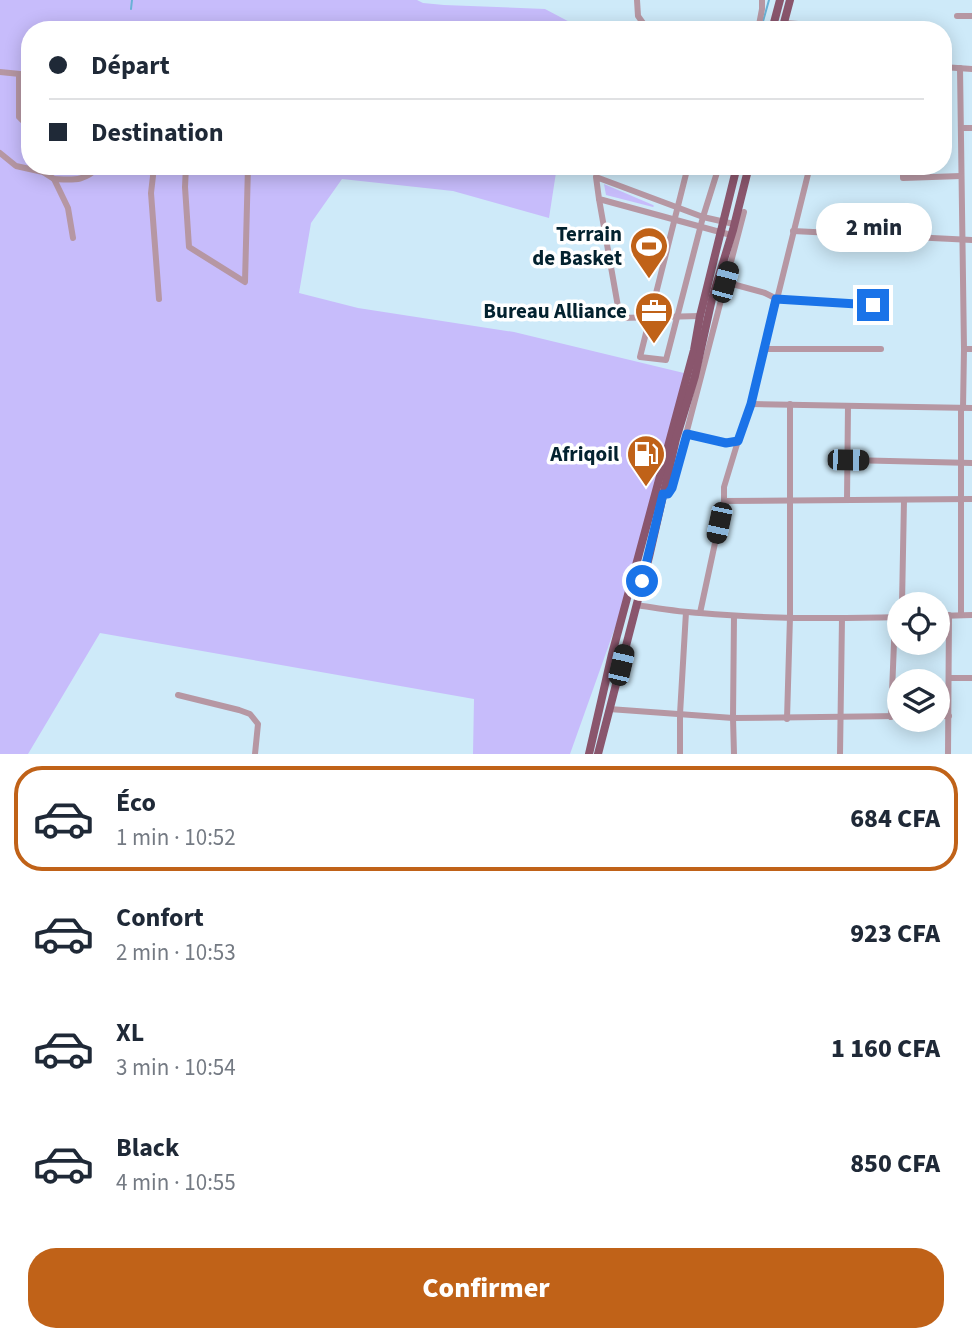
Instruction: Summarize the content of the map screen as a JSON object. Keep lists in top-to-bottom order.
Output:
{
  "places": {
    "sports": ["Terrain de Basket"],
    "office": ["Bureau Alliance"],
    "fuel station": ["Afriqoil"]
  },
  "page": {
    "banner": ["Départ", "Destination"],
    "bubble": "2 min",
    "list": [
      {
        "name": "Éco",
        "note": "1 min · 10:52",
        "value": "684 CFA"
      },
      {
        "name": "Confort",
        "note": "2 min · 10:53",
        "value": "923 CFA"
      },
      {
        "name": "XL",
        "note": "3 min · 10:54",
        "value": "1 160 CFA"
      },
      {
        "name": "Black",
        "note": "4 min · 10:55",
        "value": "850 CFA"
      }
    ],
    "buttons": "Confirmer"
  }
}
